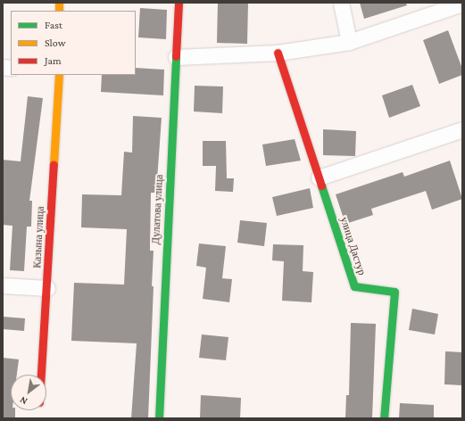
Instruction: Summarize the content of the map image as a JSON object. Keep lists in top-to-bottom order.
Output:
{
  "streets": {
    "street": ["Дулатова улица", "Казына улица", "улица Дастур"]
  },
  "legend": ["Fast", "Slow", "Jam"],
  "north": "bottom left"
}
